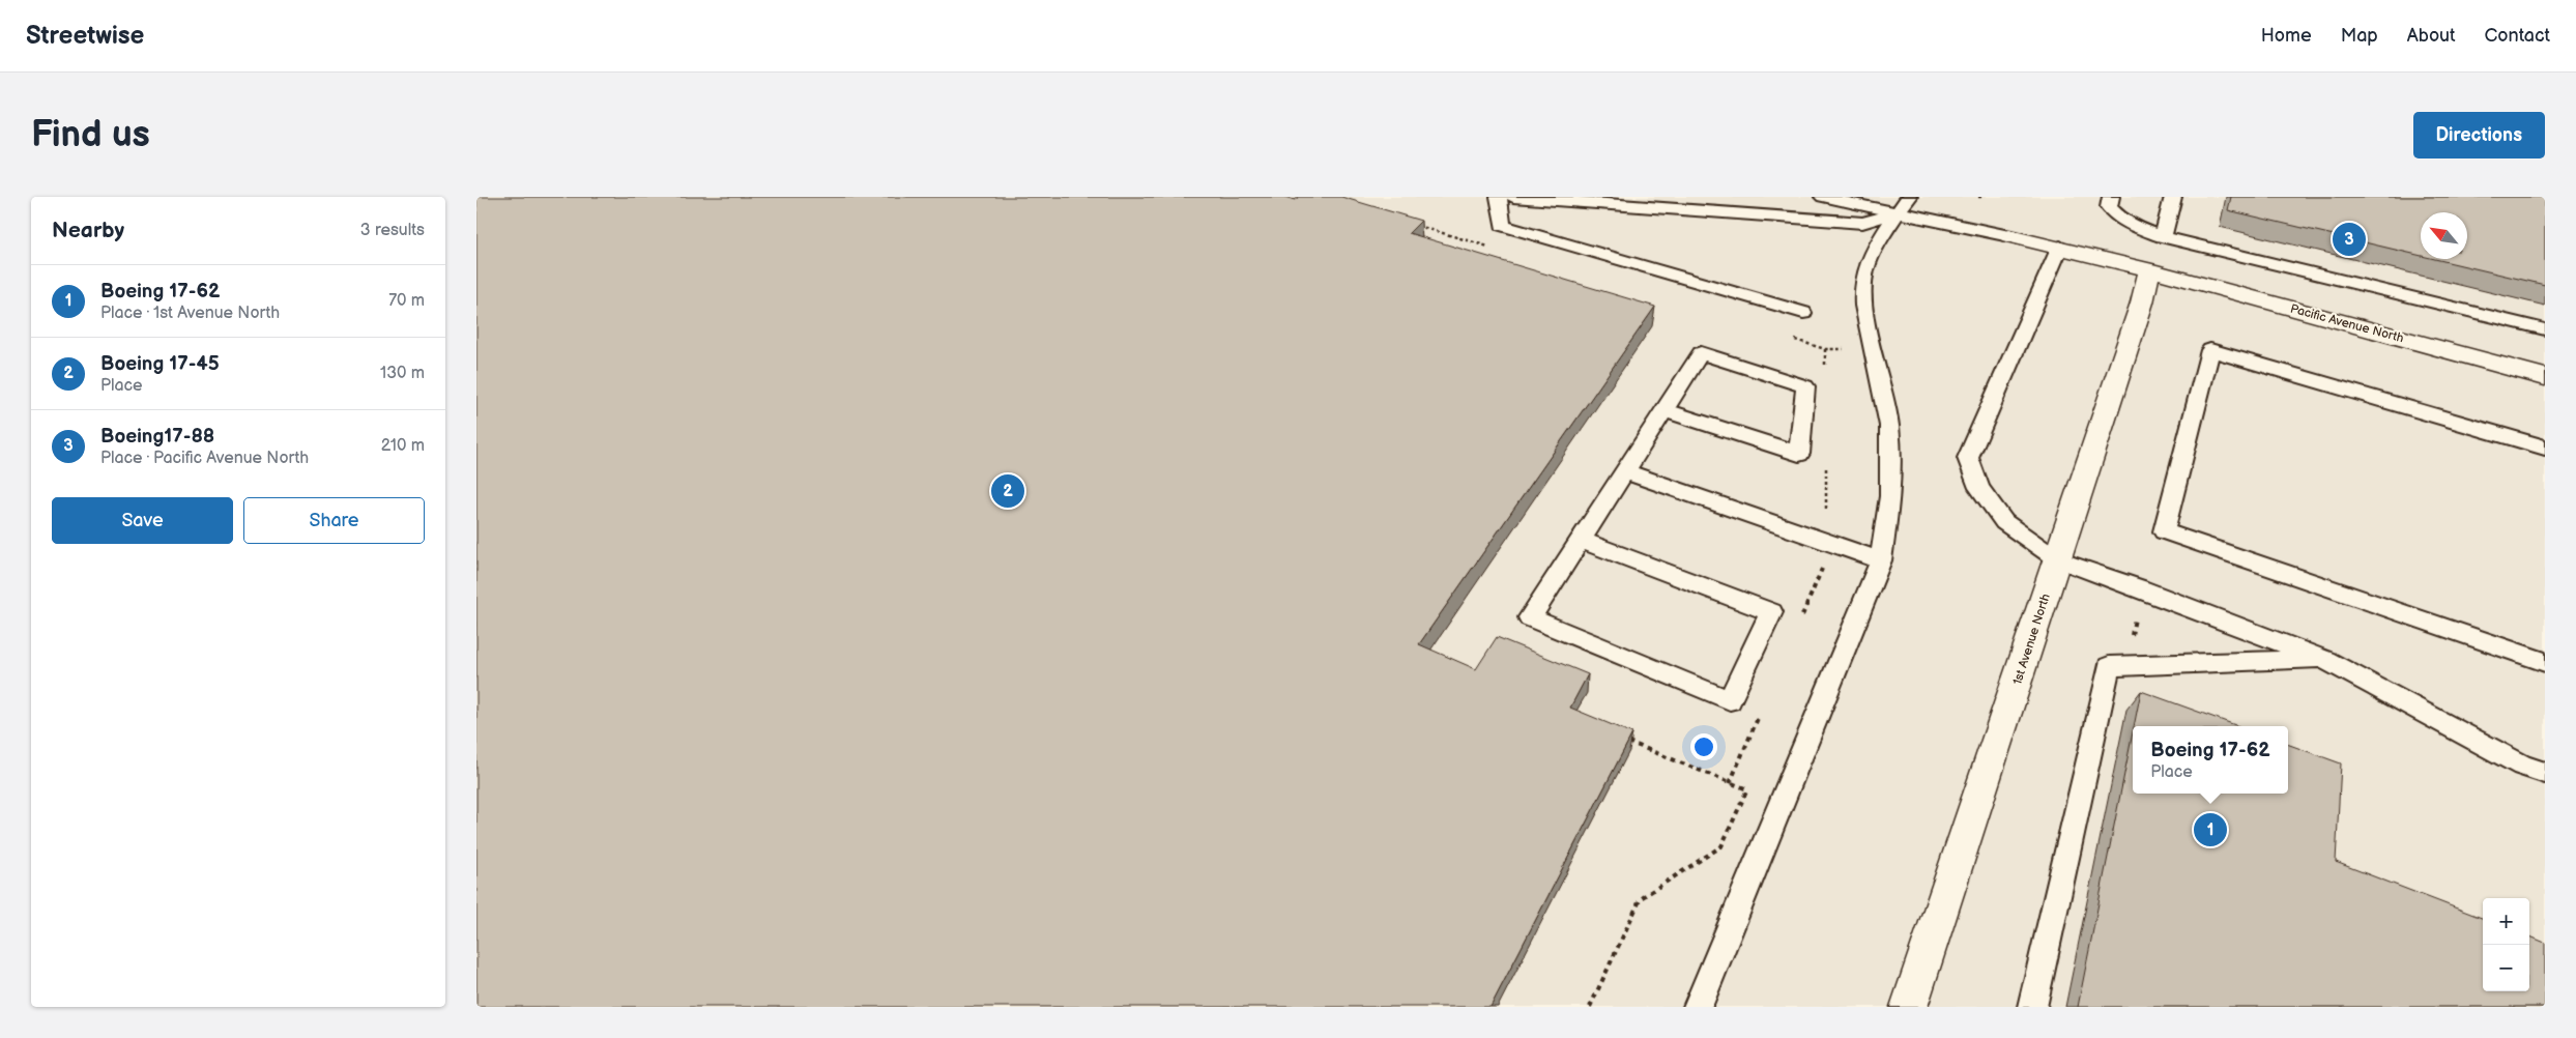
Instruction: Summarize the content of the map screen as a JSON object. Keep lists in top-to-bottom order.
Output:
{
  "streets": {
    "street": ["Pacific Avenue North", "1st Avenue North"]
  },
  "crossings": [
    ["Pacific Avenue North", "1st Avenue North"]
  ],
  "north": "top left",
  "page": {
    "header": "Streetwise",
    "nav": [
      "Home",
      "Map",
      "About",
      "Contact"
    ],
    "buttons": [
      "Directions",
      ["Save", "Share"]
    ],
    "title": "Find us",
    "heading": ["Nearby", "3 results"],
    "pins": ["3", "2", "1"],
    "list": [
      {
        "mark": "1",
        "name": "Boeing 17-62",
        "note": "Place · 1st Avenue North",
        "value": "70 m"
      },
      {
        "mark": "2",
        "name": "Boeing 17-45",
        "note": "Place",
        "value": "130 m"
      },
      {
        "mark": "3",
        "name": "Boeing17-88",
        "note": "Place · Pacific Avenue North",
        "value": "210 m"
      }
    ],
    "popup": ["Boeing 17-62", "Place"],
    "map_buttons": ["+", "−"]
  }
}
